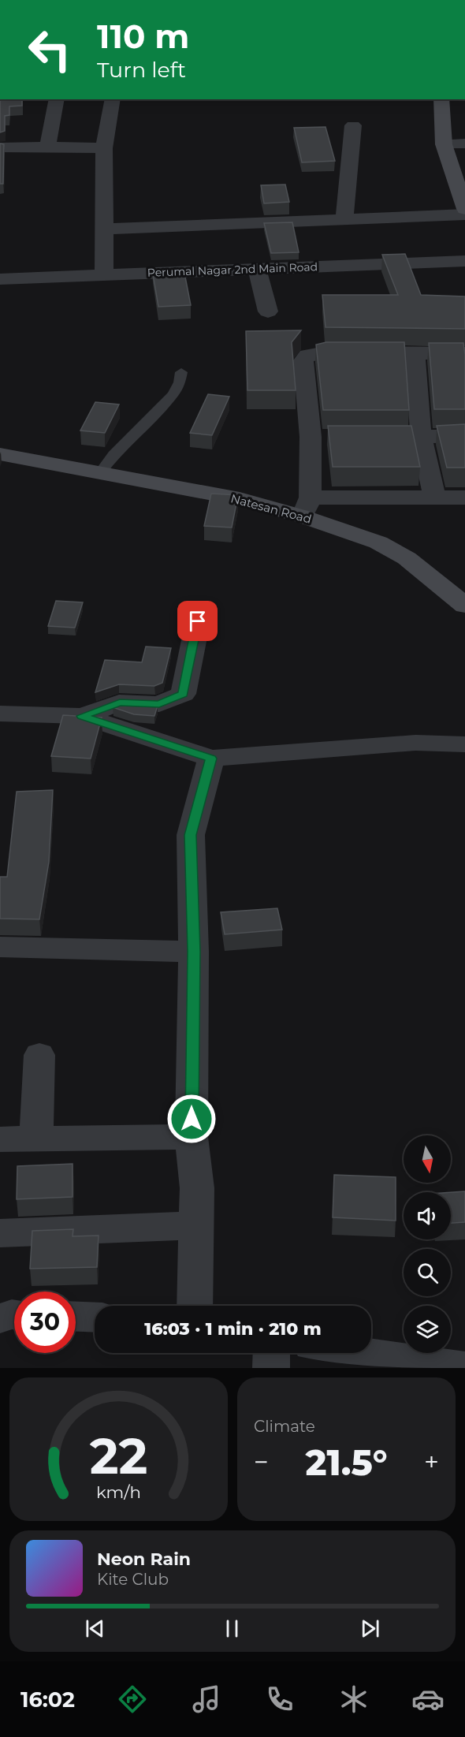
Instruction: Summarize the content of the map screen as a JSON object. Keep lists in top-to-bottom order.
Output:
{
  "streets": {
    "street": ["Perumal Nagar 2nd Main Road", "Natesan Road"]
  },
  "north": "bottom",
  "page": {
    "turn": ["110 m", "Turn left"],
    "limit": "30",
    "trip": "16:03 · 1 min · 210 m",
    "tile": "Climate",
    "heat": ["−", "21.5°", "+"],
    "song": ["Neon Rain", "Kite Club"],
    "tabs": "16:02",
    "gauge": ["22", "km/h"]
  }
}
